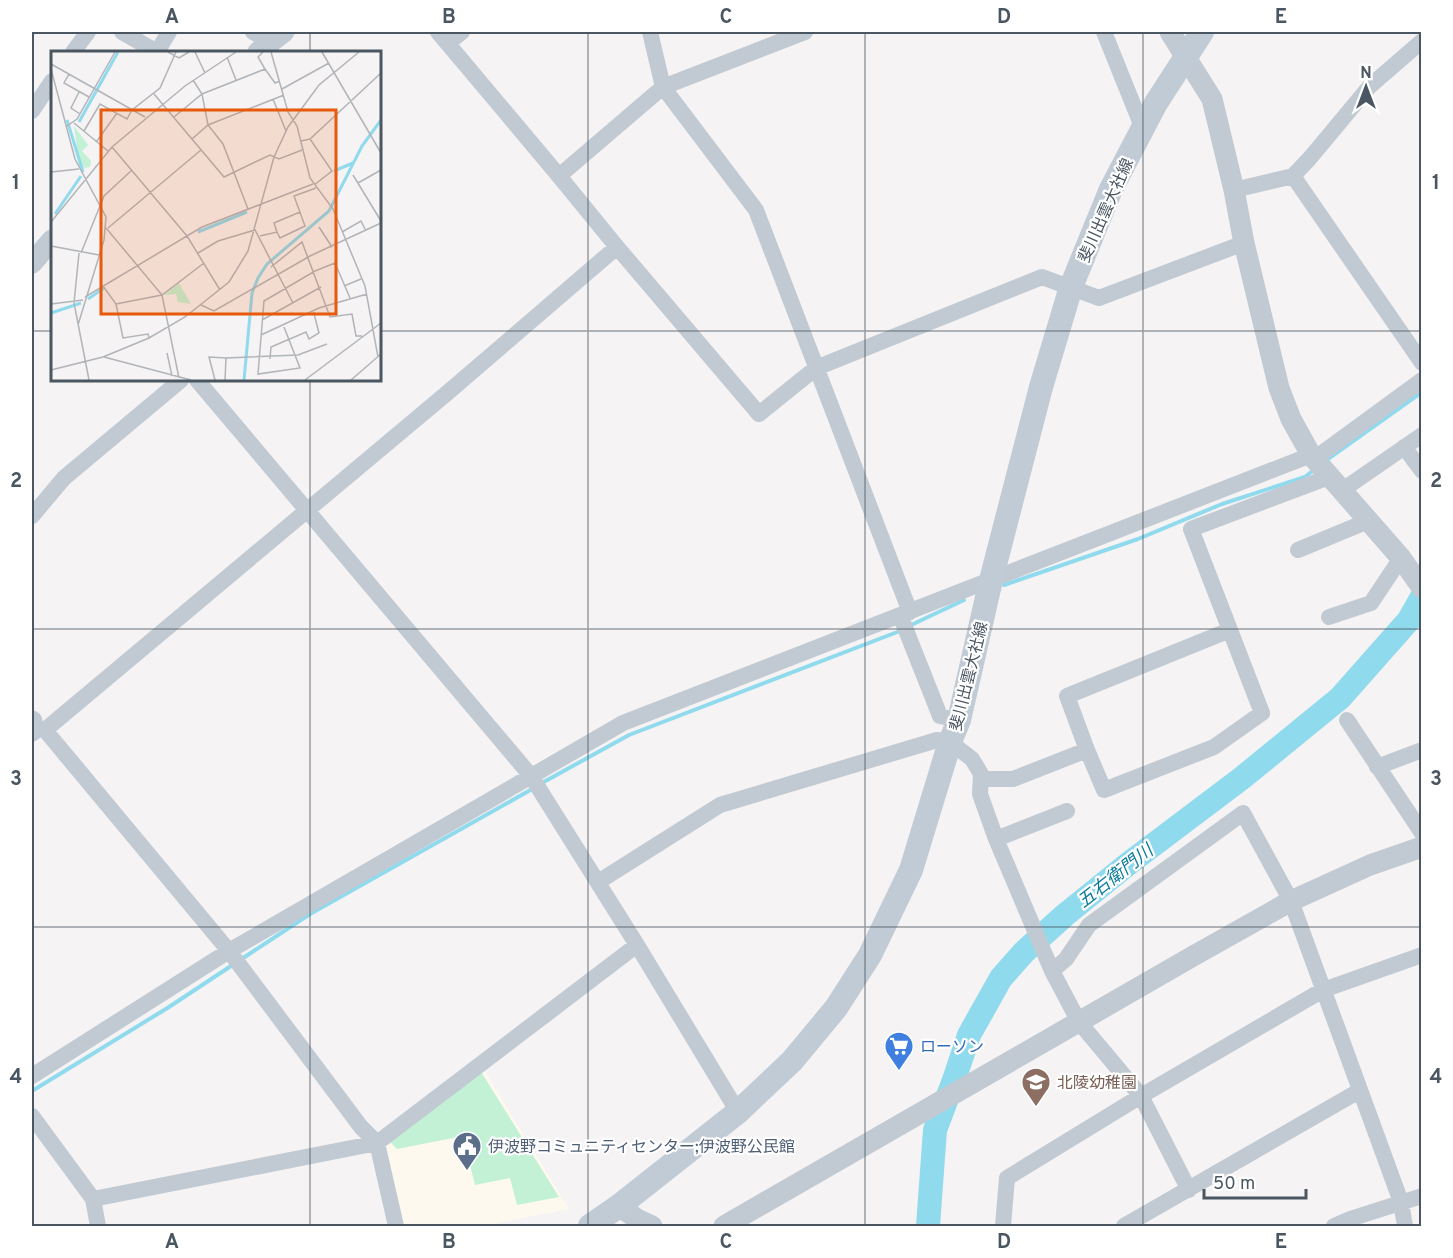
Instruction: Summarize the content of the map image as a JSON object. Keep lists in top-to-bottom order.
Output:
{
  "streets": {
    "main road": ["斐川出雲大社線"]
  },
  "water": ["五右衛門川"],
  "places": {
    "supermarket": ["ローソン"],
    "school or university": ["北陵幼稚園"],
    "public building": ["伊波野コミュニティセンター;伊波野公民館"]
  },
  "scale_bar": "50 m",
  "north": "top",
  "grid": {
    "columns": [
      "A",
      "B",
      "C",
      "D",
      "E"
    ],
    "rows": [
      "1",
      "2",
      "3",
      "4"
    ]
  }
}
